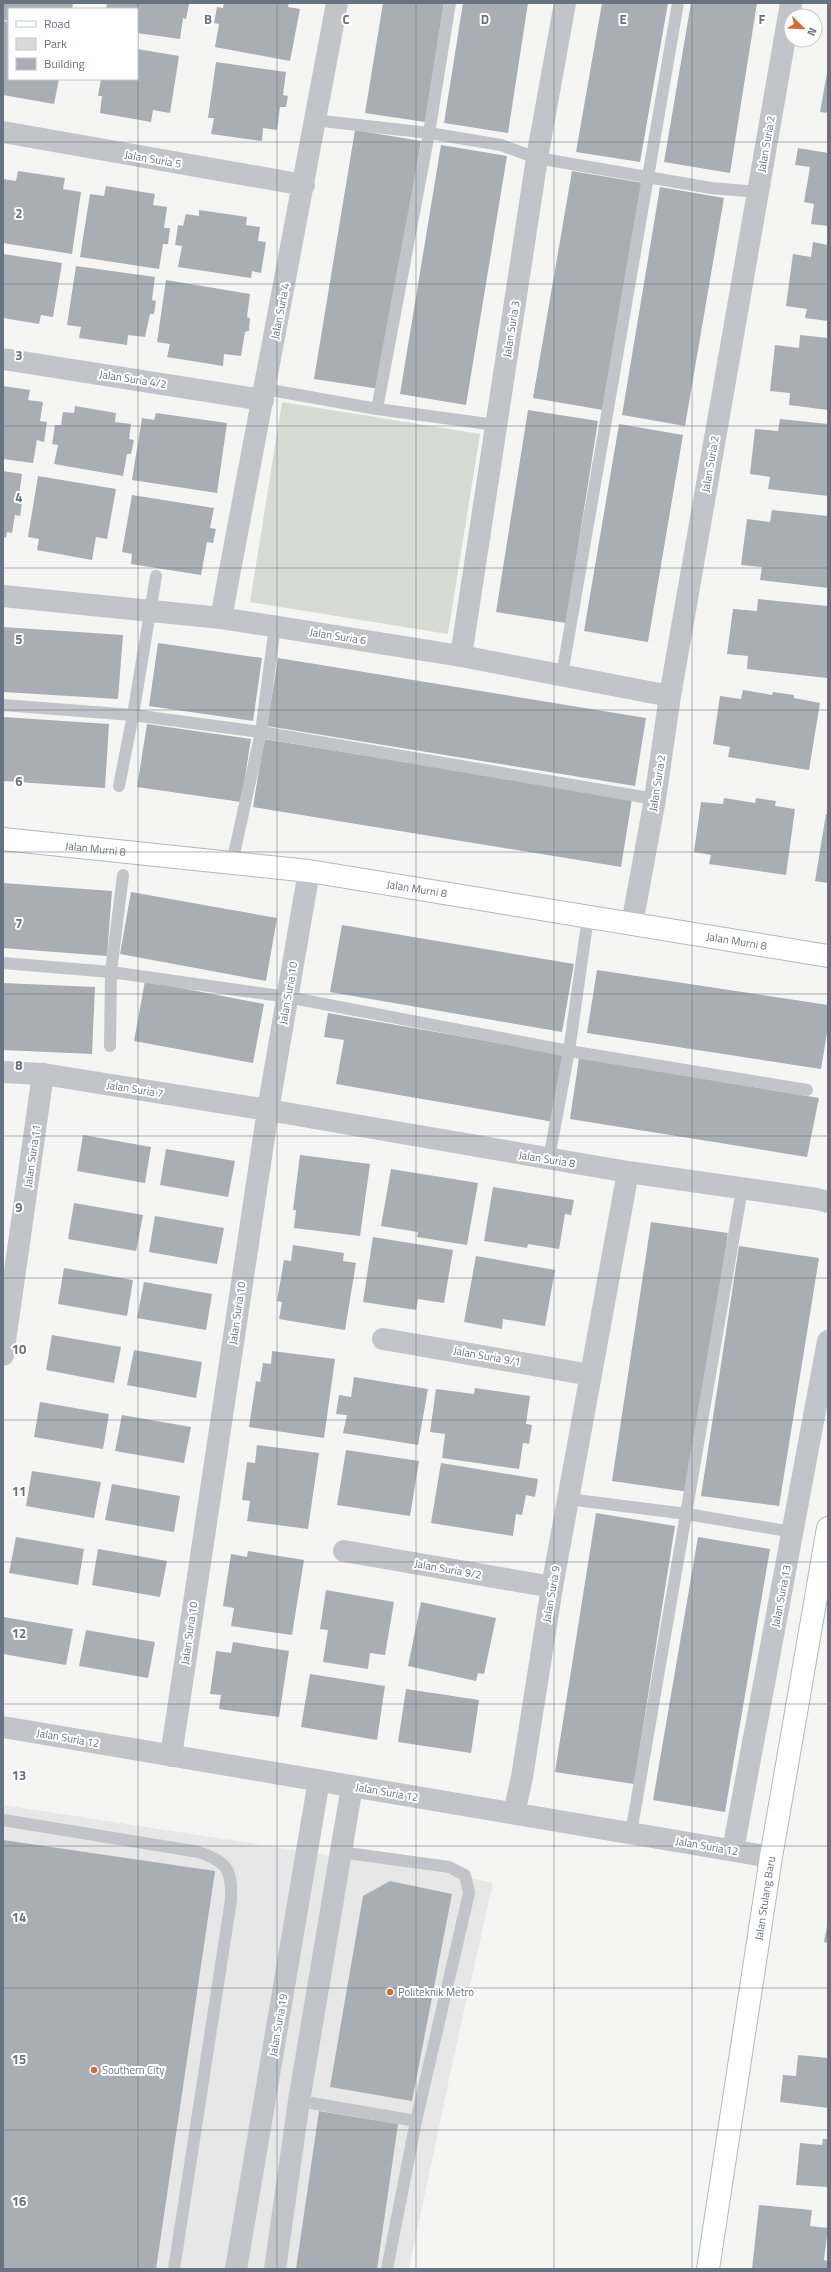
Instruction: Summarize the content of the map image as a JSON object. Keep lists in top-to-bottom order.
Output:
{
  "streets": {
    "street": [
      "Jalan Suria 2",
      "Jalan Suria 5",
      "Jalan Suria 4",
      "Jalan Suria 3",
      "Jalan Suria 4/2",
      "Jalan Suria 6",
      "Jalan Murni 8",
      "Jalan Suria 10",
      "Jalan Suria 7",
      "Jalan Suria 11",
      "Jalan Suria 8",
      "Jalan Suria 9/1",
      "Jalan Suria 9/2",
      "Jalan Suria 9",
      "Jalan Suria 13",
      "Jalan Suria 12",
      "Jalan Stulang Baru",
      "Jalan Suria 19"
    ]
  },
  "crossings": [
    ["Jalan Suria 2", "Jalan Suria 6"],
    ["Jalan Suria 2", "Jalan Murni 8"],
    ["Jalan Suria 5", "Jalan Suria 4"],
    ["Jalan Suria 4", "Jalan Suria 4/2"],
    ["Jalan Suria 4", "Jalan Suria 6"],
    ["Jalan Suria 3", "Jalan Suria 6"],
    ["Jalan Murni 8", "Jalan Suria 10"],
    ["Jalan Suria 10", "Jalan Suria 7"],
    ["Jalan Suria 10", "Jalan Suria 8"],
    ["Jalan Suria 10", "Jalan Suria 12"],
    ["Jalan Suria 7", "Jalan Suria 11"],
    ["Jalan Suria 7", "Jalan Suria 8"],
    ["Jalan Suria 8", "Jalan Suria 9"],
    ["Jalan Suria 9/1", "Jalan Suria 9"],
    ["Jalan Suria 9/2", "Jalan Suria 9"],
    ["Jalan Suria 9", "Jalan Suria 12"],
    ["Jalan Suria 13", "Jalan Suria 12"],
    ["Jalan Suria 12", "Jalan Stulang Baru"],
    ["Jalan Suria 12", "Jalan Suria 19"]
  ],
  "places": ["Politeknik Metro", "Southern City"],
  "legend": ["Road", "Park", "Building"],
  "north": "bottom right",
  "grid": {
    "columns": [
      "B",
      "C",
      "D",
      "E",
      "F"
    ],
    "rows": [
      "2",
      "3",
      "4",
      "5",
      "6",
      "7",
      "8",
      "9",
      "10",
      "11",
      "12",
      "13",
      "14",
      "15",
      "16"
    ]
  }
}
